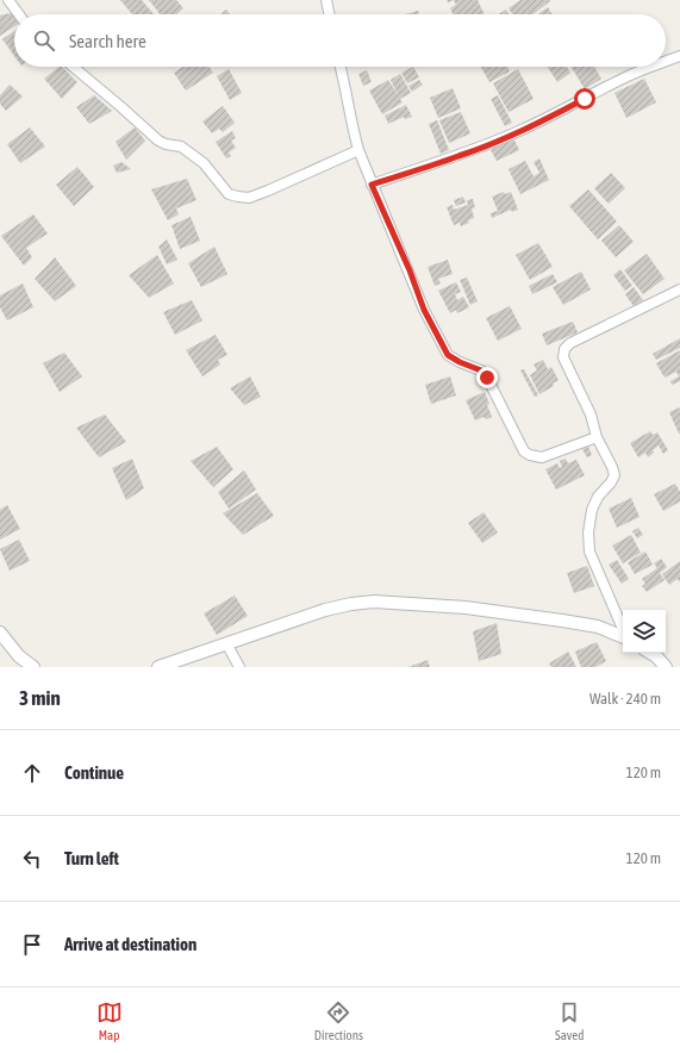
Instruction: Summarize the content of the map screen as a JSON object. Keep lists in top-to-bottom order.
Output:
{
  "page": {
    "search": "Search here",
    "heading": ["3 min", "Walk · 240 m"],
    "list": [
      ["Continue", "120 m"],
      ["Turn left", "120 m"],
      "Arrive at destination"
    ],
    "nav": ["Map", "Directions", "Saved"]
  }
}
